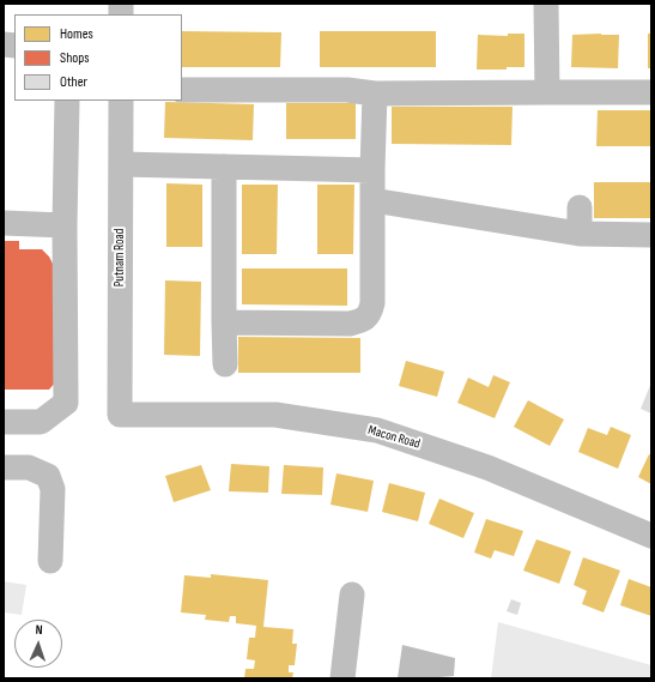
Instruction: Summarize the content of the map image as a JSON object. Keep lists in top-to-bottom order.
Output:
{
  "streets": {
    "street": ["Putnam Road", "Macon Road"]
  },
  "crossings": [
    ["Putnam Road", "Macon Road"]
  ],
  "legend": ["Homes", "Shops", "Other"],
  "north": "top"
}
